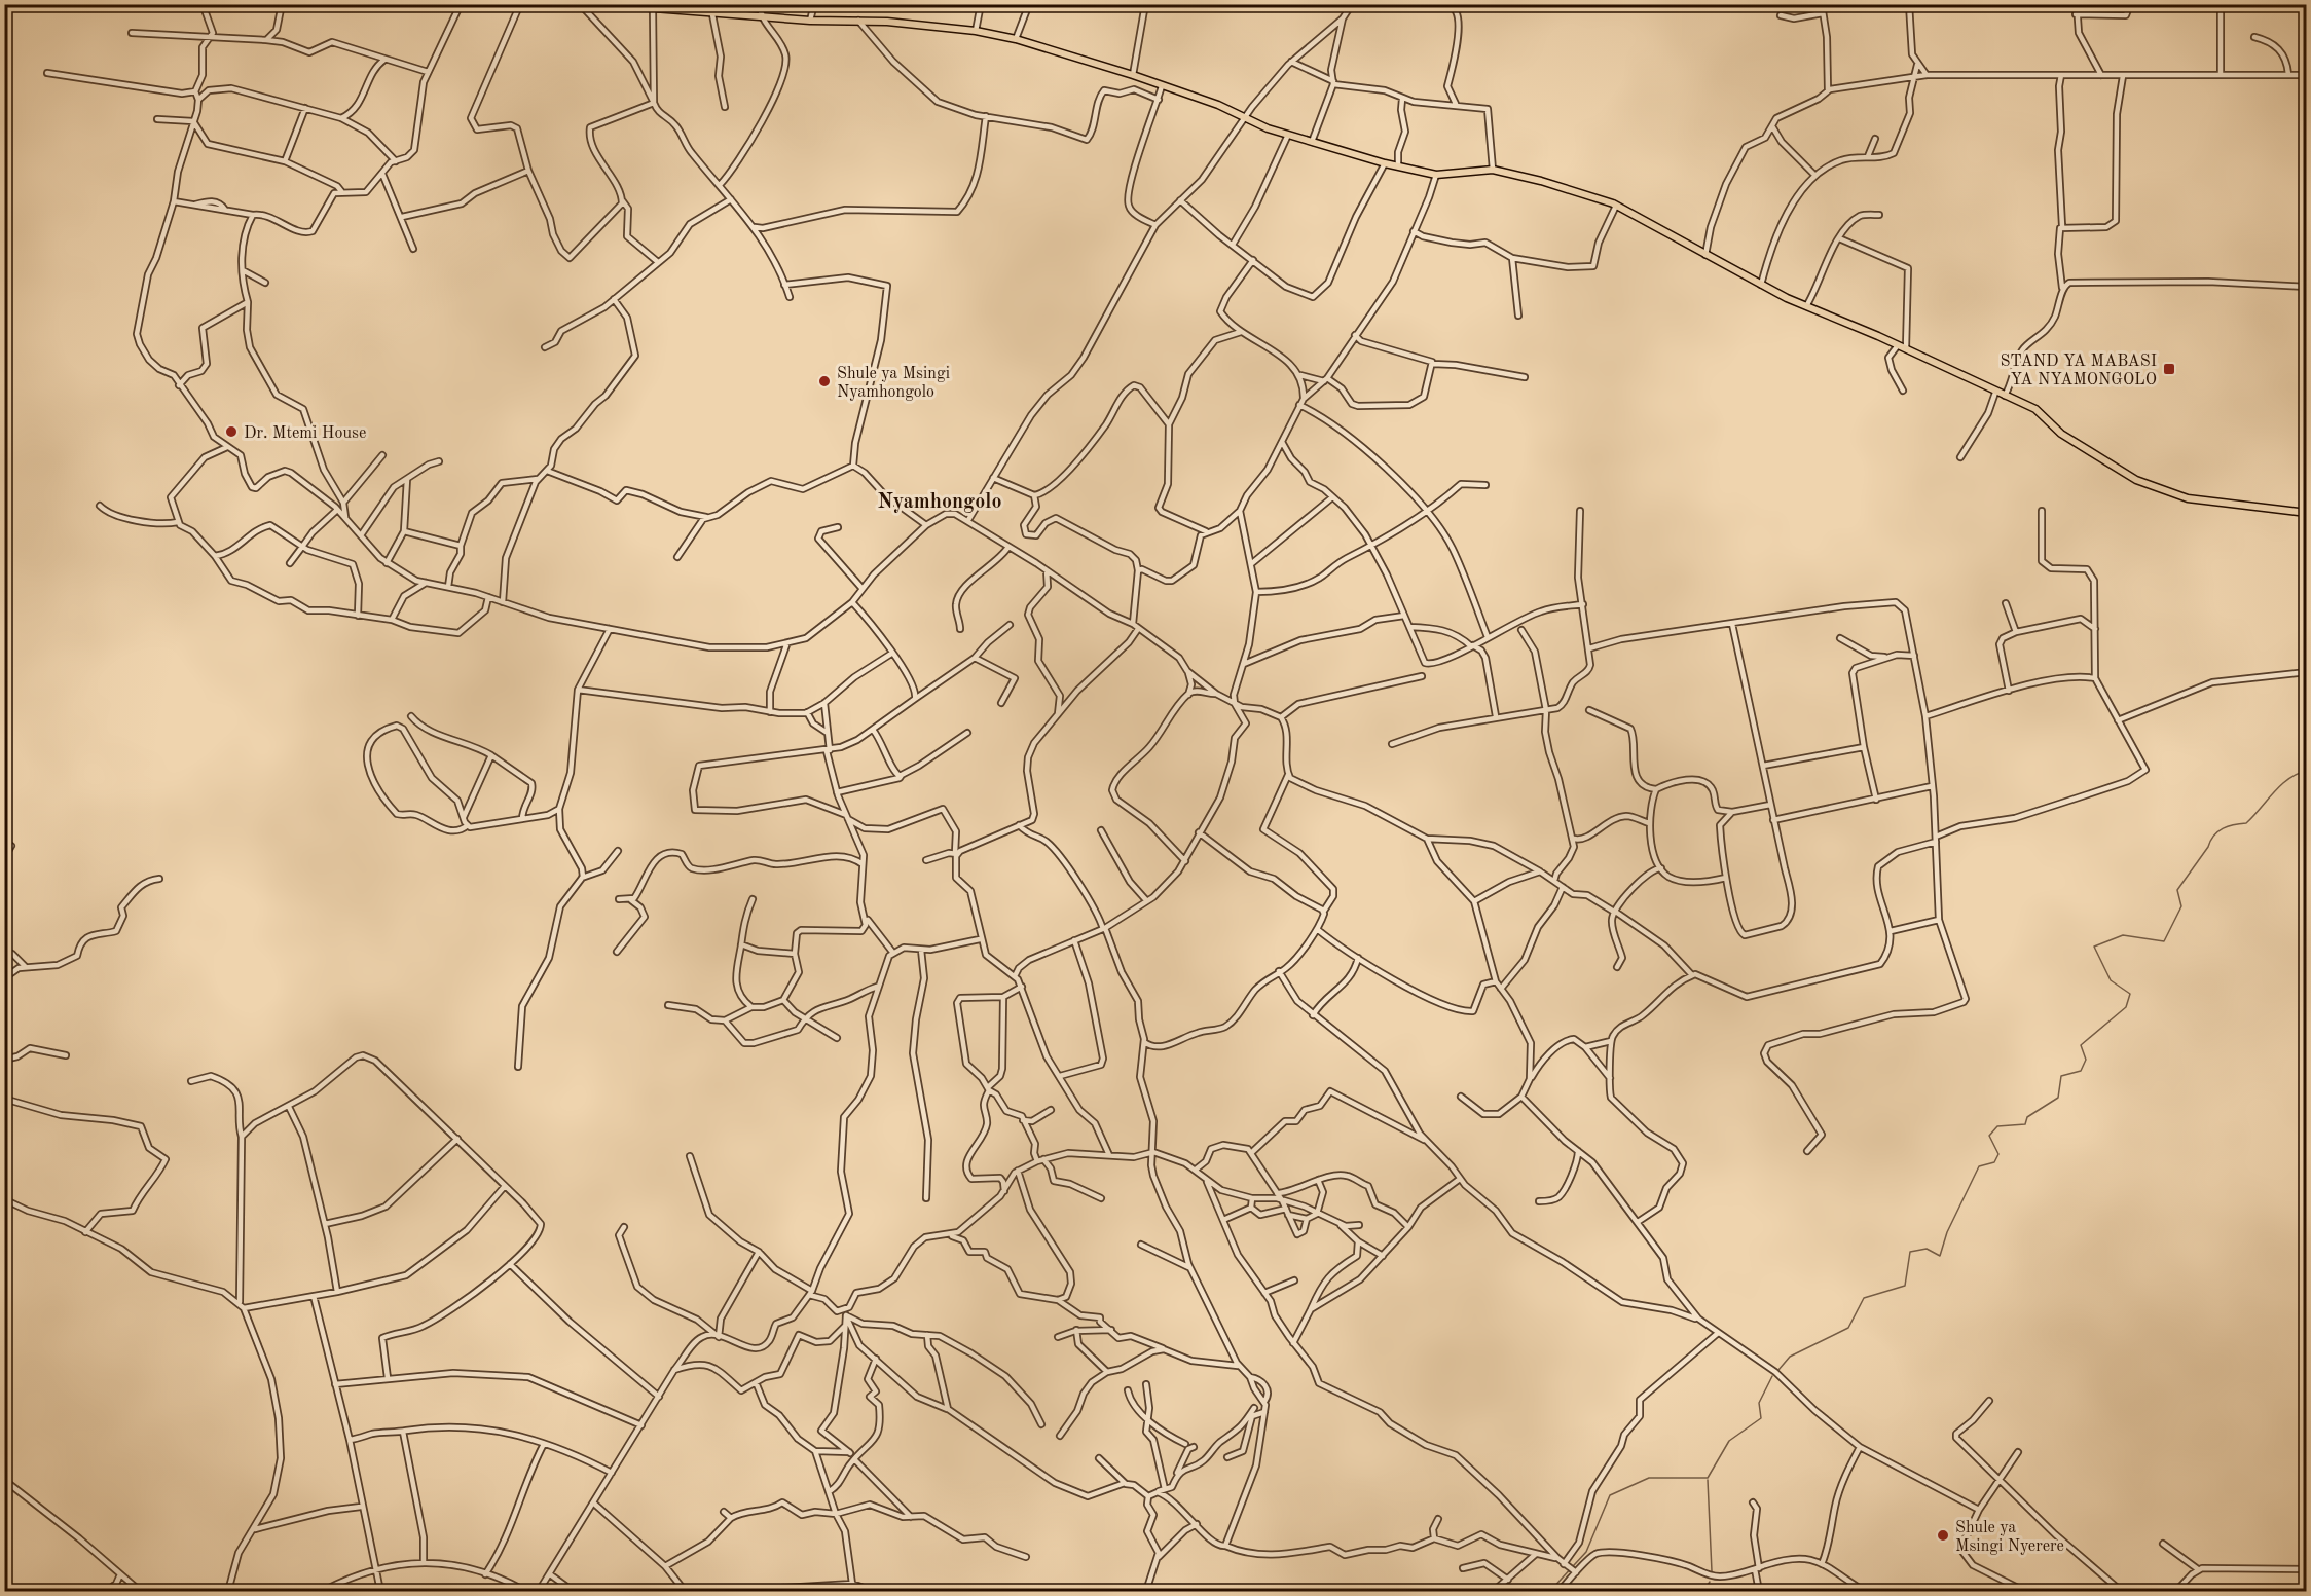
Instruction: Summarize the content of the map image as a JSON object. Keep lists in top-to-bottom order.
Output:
{
  "districts": ["Nyamhongolo"],
  "places": {
    "transit": ["STAND YA MABASI YA NYAMONGOLO"],
    "other": ["Shule ya Msingi Nyamhongolo", "Dr. Mtemi House", "Shule ya Msingi Nyerere"]
  }
}
